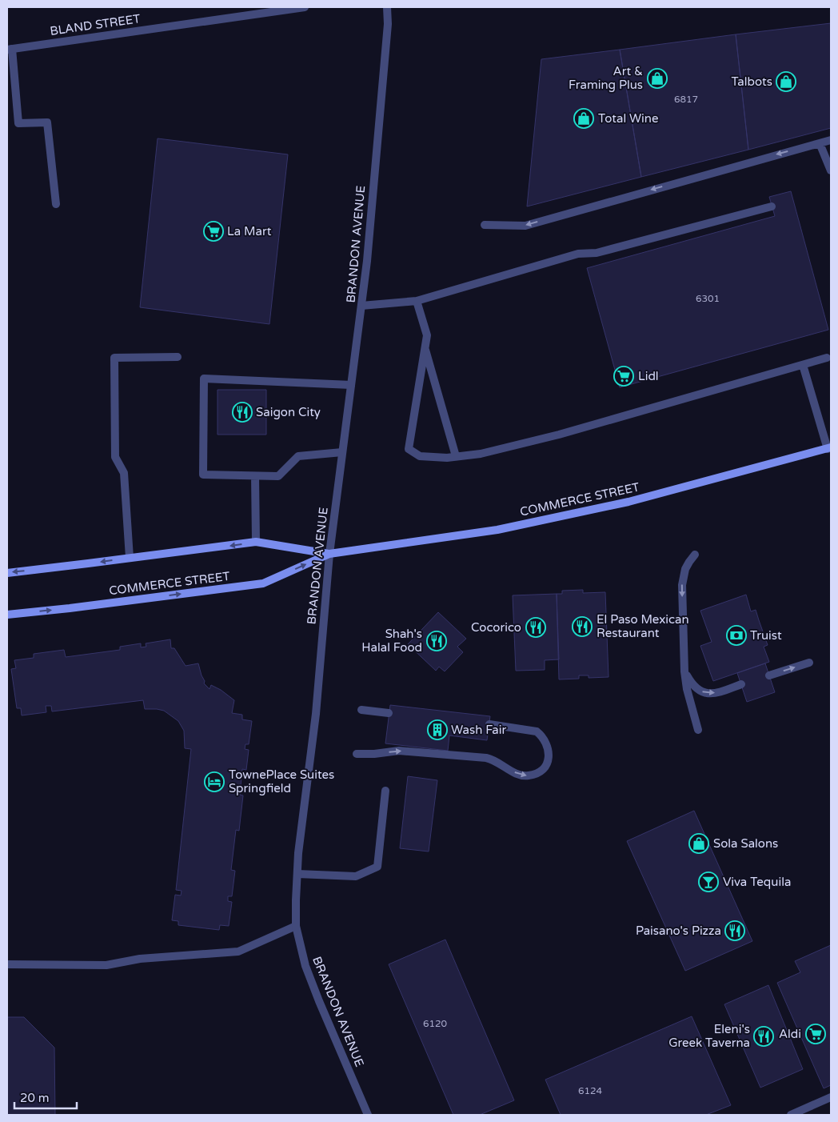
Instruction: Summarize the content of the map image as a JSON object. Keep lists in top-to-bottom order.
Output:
{
  "streets": {
    "main road": ["COMMERCE STREET"],
    "street": ["BLAND STREET", "BRANDON AVENUE"]
  },
  "crossings": [
    ["BRANDON AVENUE", "COMMERCE STREET"]
  ],
  "places": {
    "shop": [
      "Art & Framing Plus",
      "Talbots",
      "Total Wine",
      "Sola Salons"
    ],
    "supermarket": ["La Mart", "Lidl", "Aldi"],
    "restaurant": [
      "Saigon City",
      "El Paso Mexican Restaurant",
      "Cocorico",
      "Shah's Halal Food",
      "Paisano's Pizza",
      "Eleni's Greek Taverna"
    ],
    "bank": ["Truist"],
    "building": ["Wash Fair"],
    "hotel": ["TownePlace Suites Springfield"],
    "bar": ["Viva Tequila"]
  },
  "house_numbers": [
    "6817",
    "6301",
    "6120",
    "6124"
  ],
  "scale_bar": "20 m"
}
